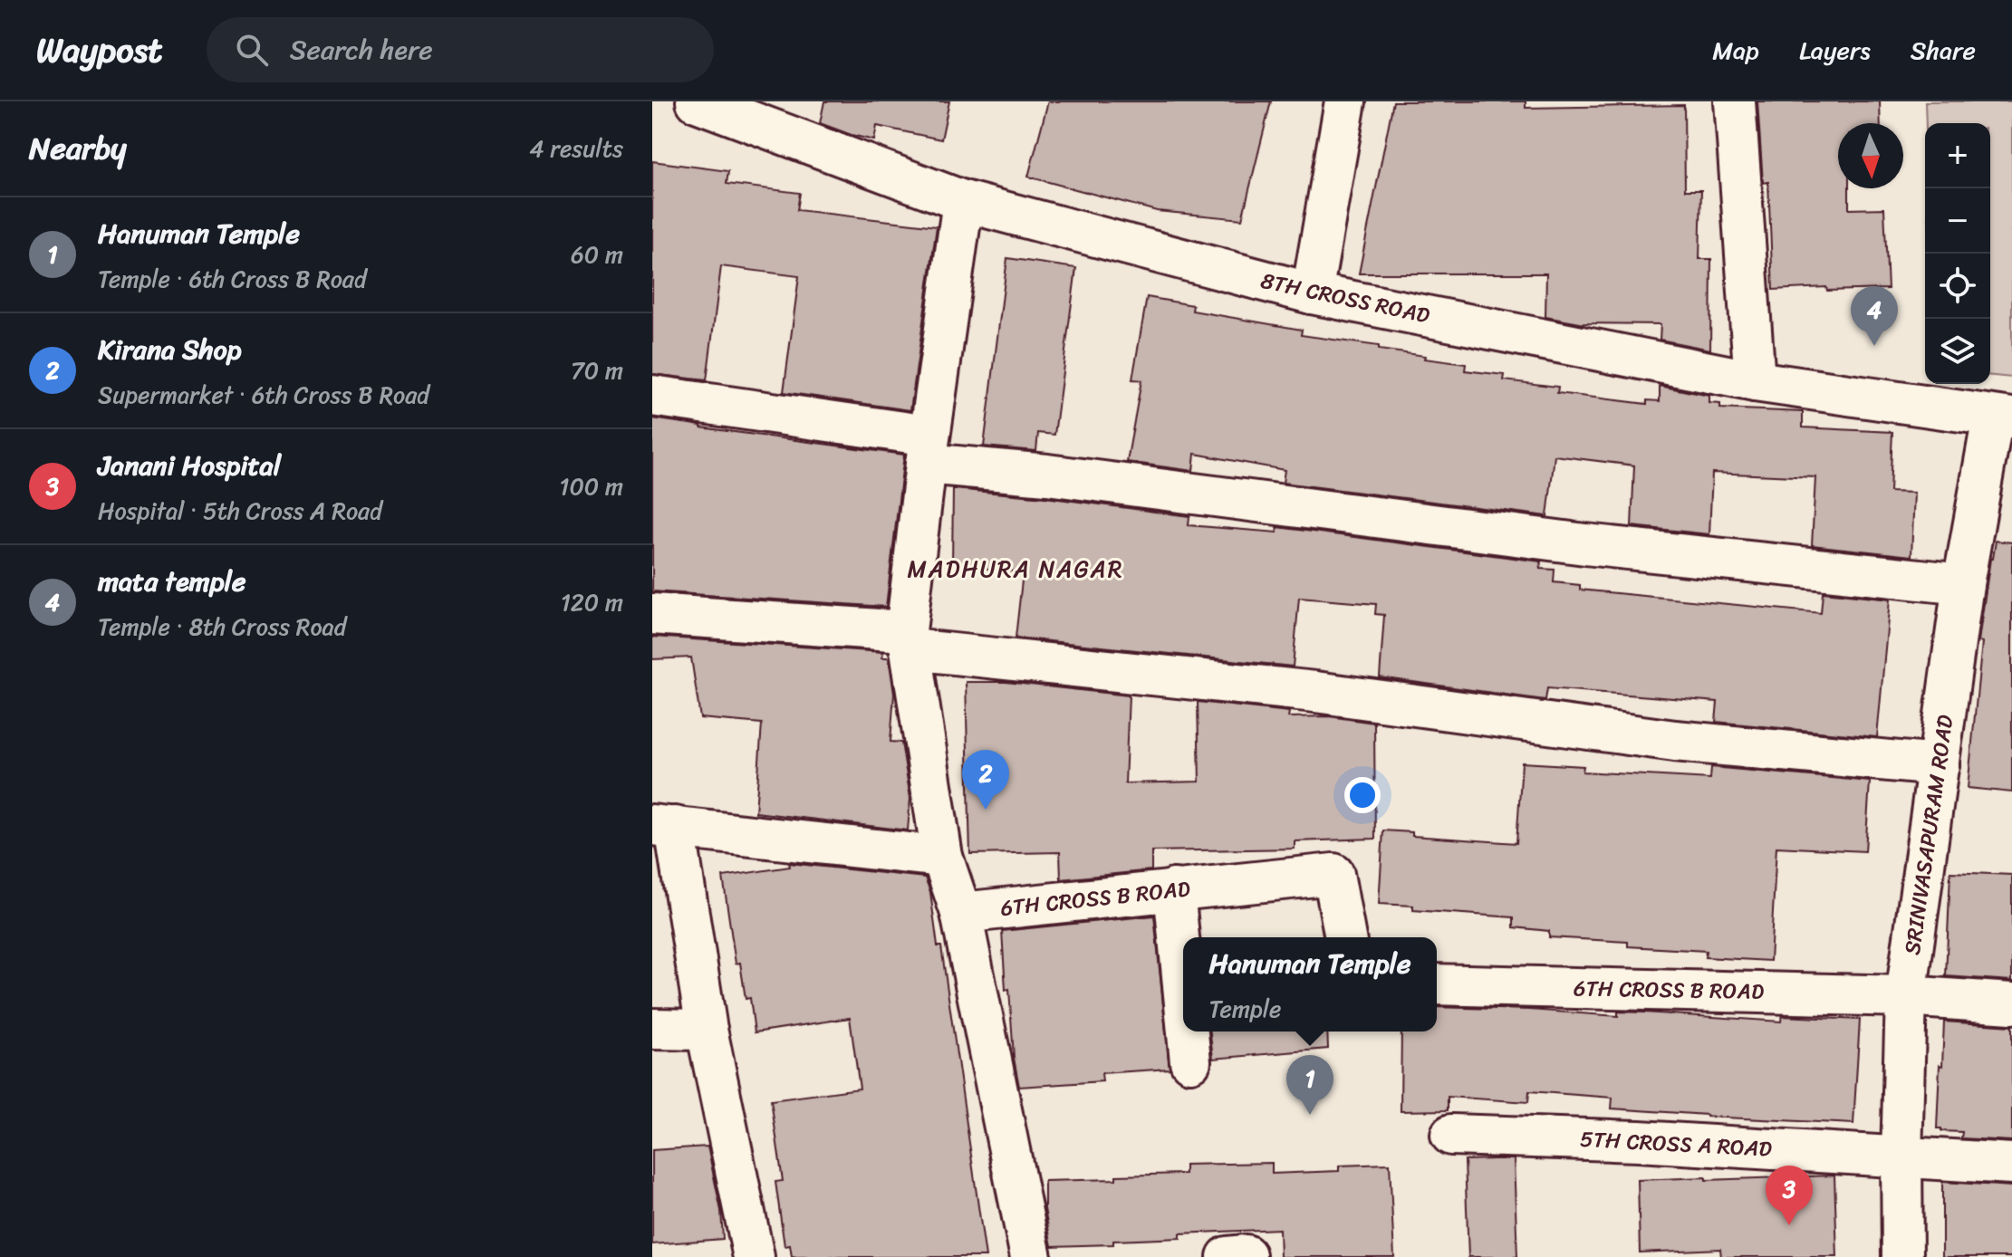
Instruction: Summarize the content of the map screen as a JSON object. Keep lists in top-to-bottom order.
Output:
{
  "streets": {
    "street": [
      "8TH CROSS ROAD",
      "SRINIVASAPURAM ROAD",
      "6TH CROSS B ROAD",
      "5TH CROSS A ROAD"
    ]
  },
  "crossings": [
    ["8TH CROSS ROAD", "SRINIVASAPURAM ROAD"],
    ["SRINIVASAPURAM ROAD", "6TH CROSS B ROAD"],
    ["SRINIVASAPURAM ROAD", "5TH CROSS A ROAD"]
  ],
  "districts": ["MADHURA NAGAR"],
  "north": "bottom",
  "page": {
    "header": "Waypost",
    "search": "Search here",
    "nav": ["Map", "Layers", "Share"],
    "heading": ["Nearby", "4 results"],
    "map_buttons": ["+", "−"],
    "list": [
      {
        "mark": "1",
        "name": "Hanuman Temple",
        "note": "Temple · 6th Cross B Road",
        "value": "60 m"
      },
      {
        "mark": "2",
        "name": "Kirana Shop",
        "note": "Supermarket · 6th Cross B Road",
        "value": "70 m"
      },
      {
        "mark": "3",
        "name": "Janani Hospital",
        "note": "Hospital · 5th Cross A Road",
        "value": "100 m"
      },
      {
        "mark": "4",
        "name": "mata temple",
        "note": "Temple · 8th Cross Road",
        "value": "120 m"
      }
    ],
    "pins": [
      "4",
      "2",
      "1",
      "3"
    ],
    "popup": ["Hanuman Temple", "Temple"]
  }
}
